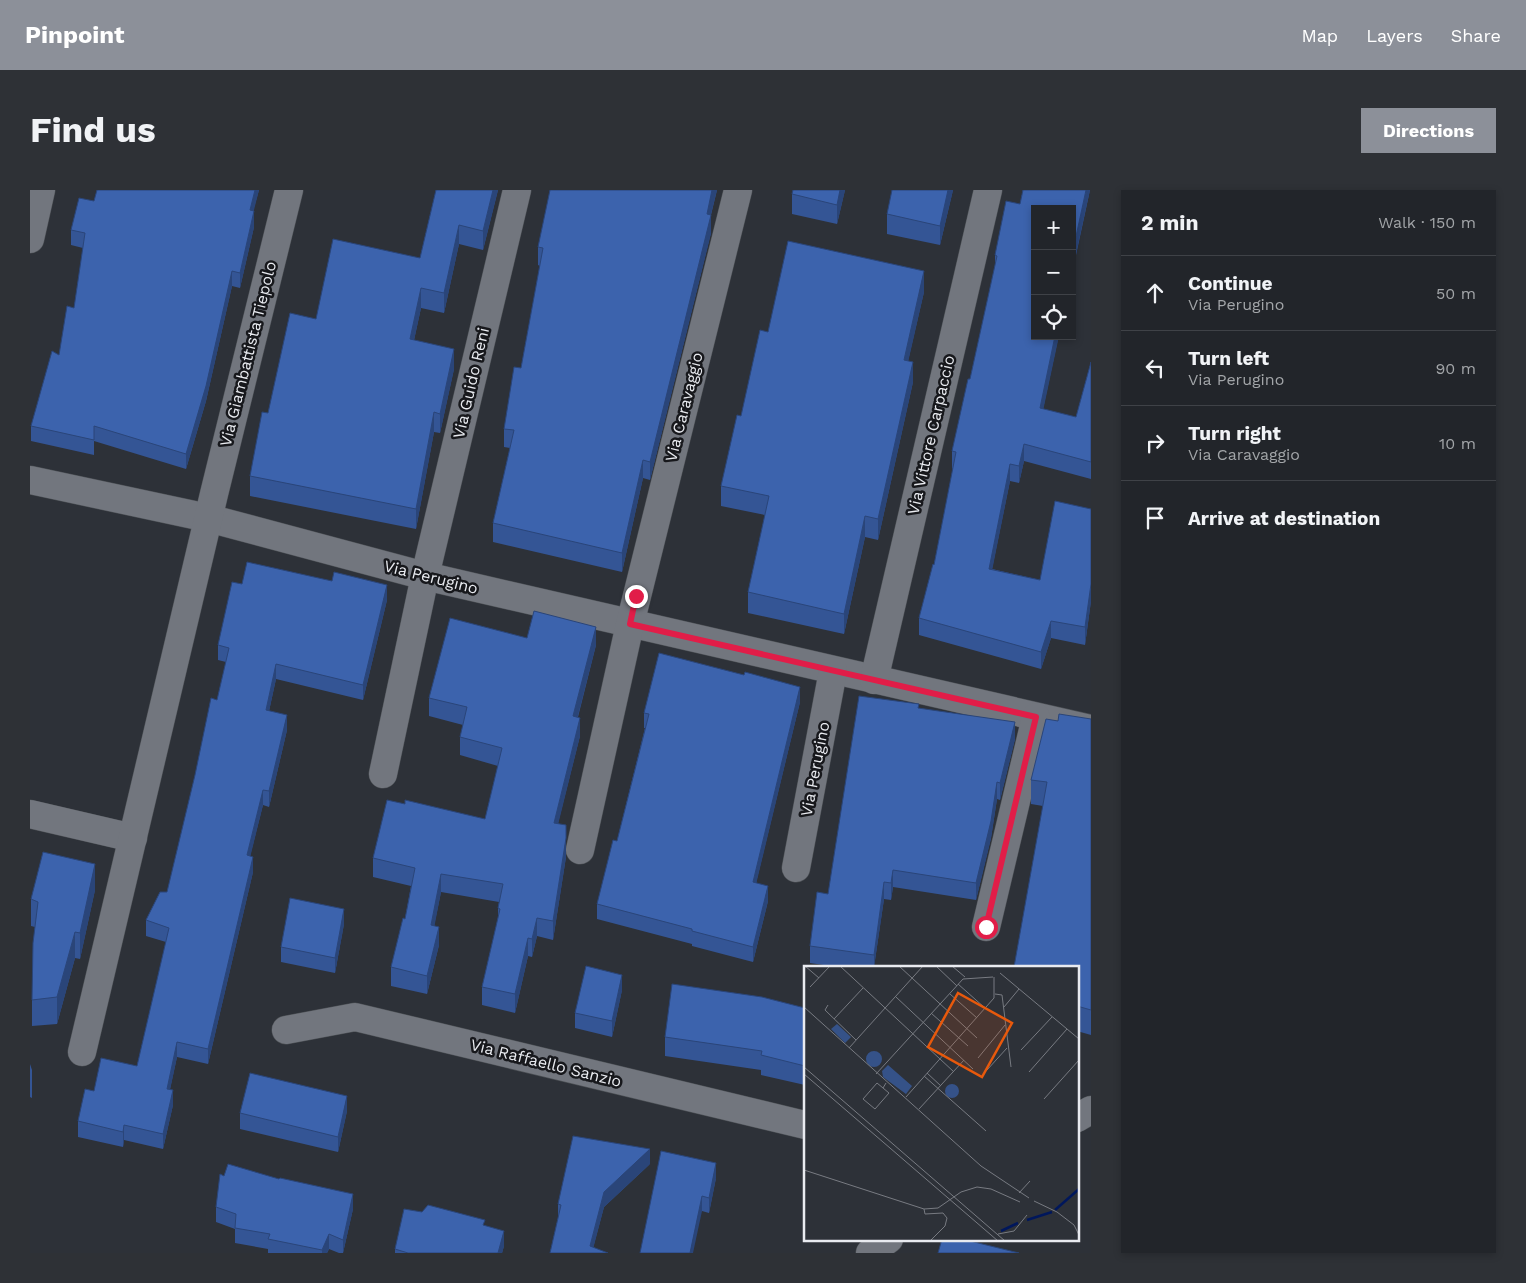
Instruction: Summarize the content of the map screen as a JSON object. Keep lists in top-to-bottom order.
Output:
{
  "streets": {
    "street": [
      "Via Giambattista Tiepolo",
      "Via Guido Reni",
      "Via Caravaggio",
      "Via Vittore Carpaccio",
      "Via Perugino",
      "Via Raffaello Sanzio"
    ]
  },
  "crossings": [
    ["Via Giambattista Tiepolo", "Via Perugino"],
    ["Via Guido Reni", "Via Perugino"],
    ["Via Caravaggio", "Via Perugino"],
    ["Via Vittore Carpaccio", "Via Perugino"]
  ],
  "page": {
    "header": "Pinpoint",
    "nav": ["Map", "Layers", "Share"],
    "buttons": "Directions",
    "title": "Find us",
    "heading": ["2 min", "Walk · 150 m"],
    "map_buttons": ["+", "−"],
    "list": [
      ["Continue", "Via Perugino", "50 m"],
      ["Turn left", "Via Perugino", "90 m"],
      ["Turn right", "Via Caravaggio", "10 m"],
      "Arrive at destination"
    ]
  }
}
